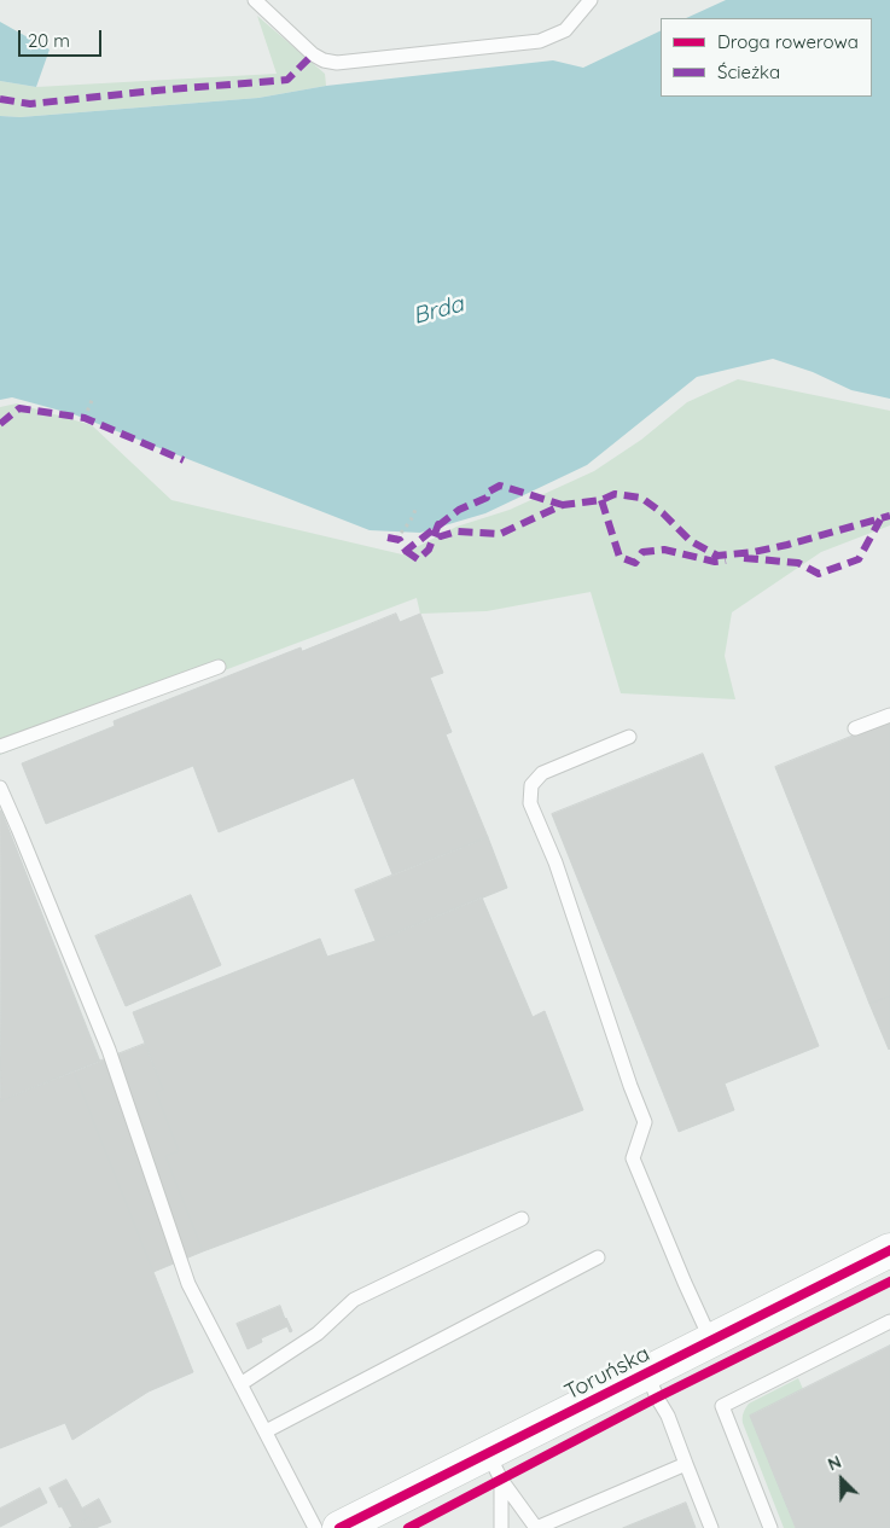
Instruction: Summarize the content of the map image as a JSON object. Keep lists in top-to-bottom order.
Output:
{
  "streets": {
    "street": ["Toruńska"]
  },
  "water": ["Brda"],
  "legend": ["Droga rowerowa", "Ścieżka"],
  "scale_bar": "20 m",
  "north": "top left"
}
